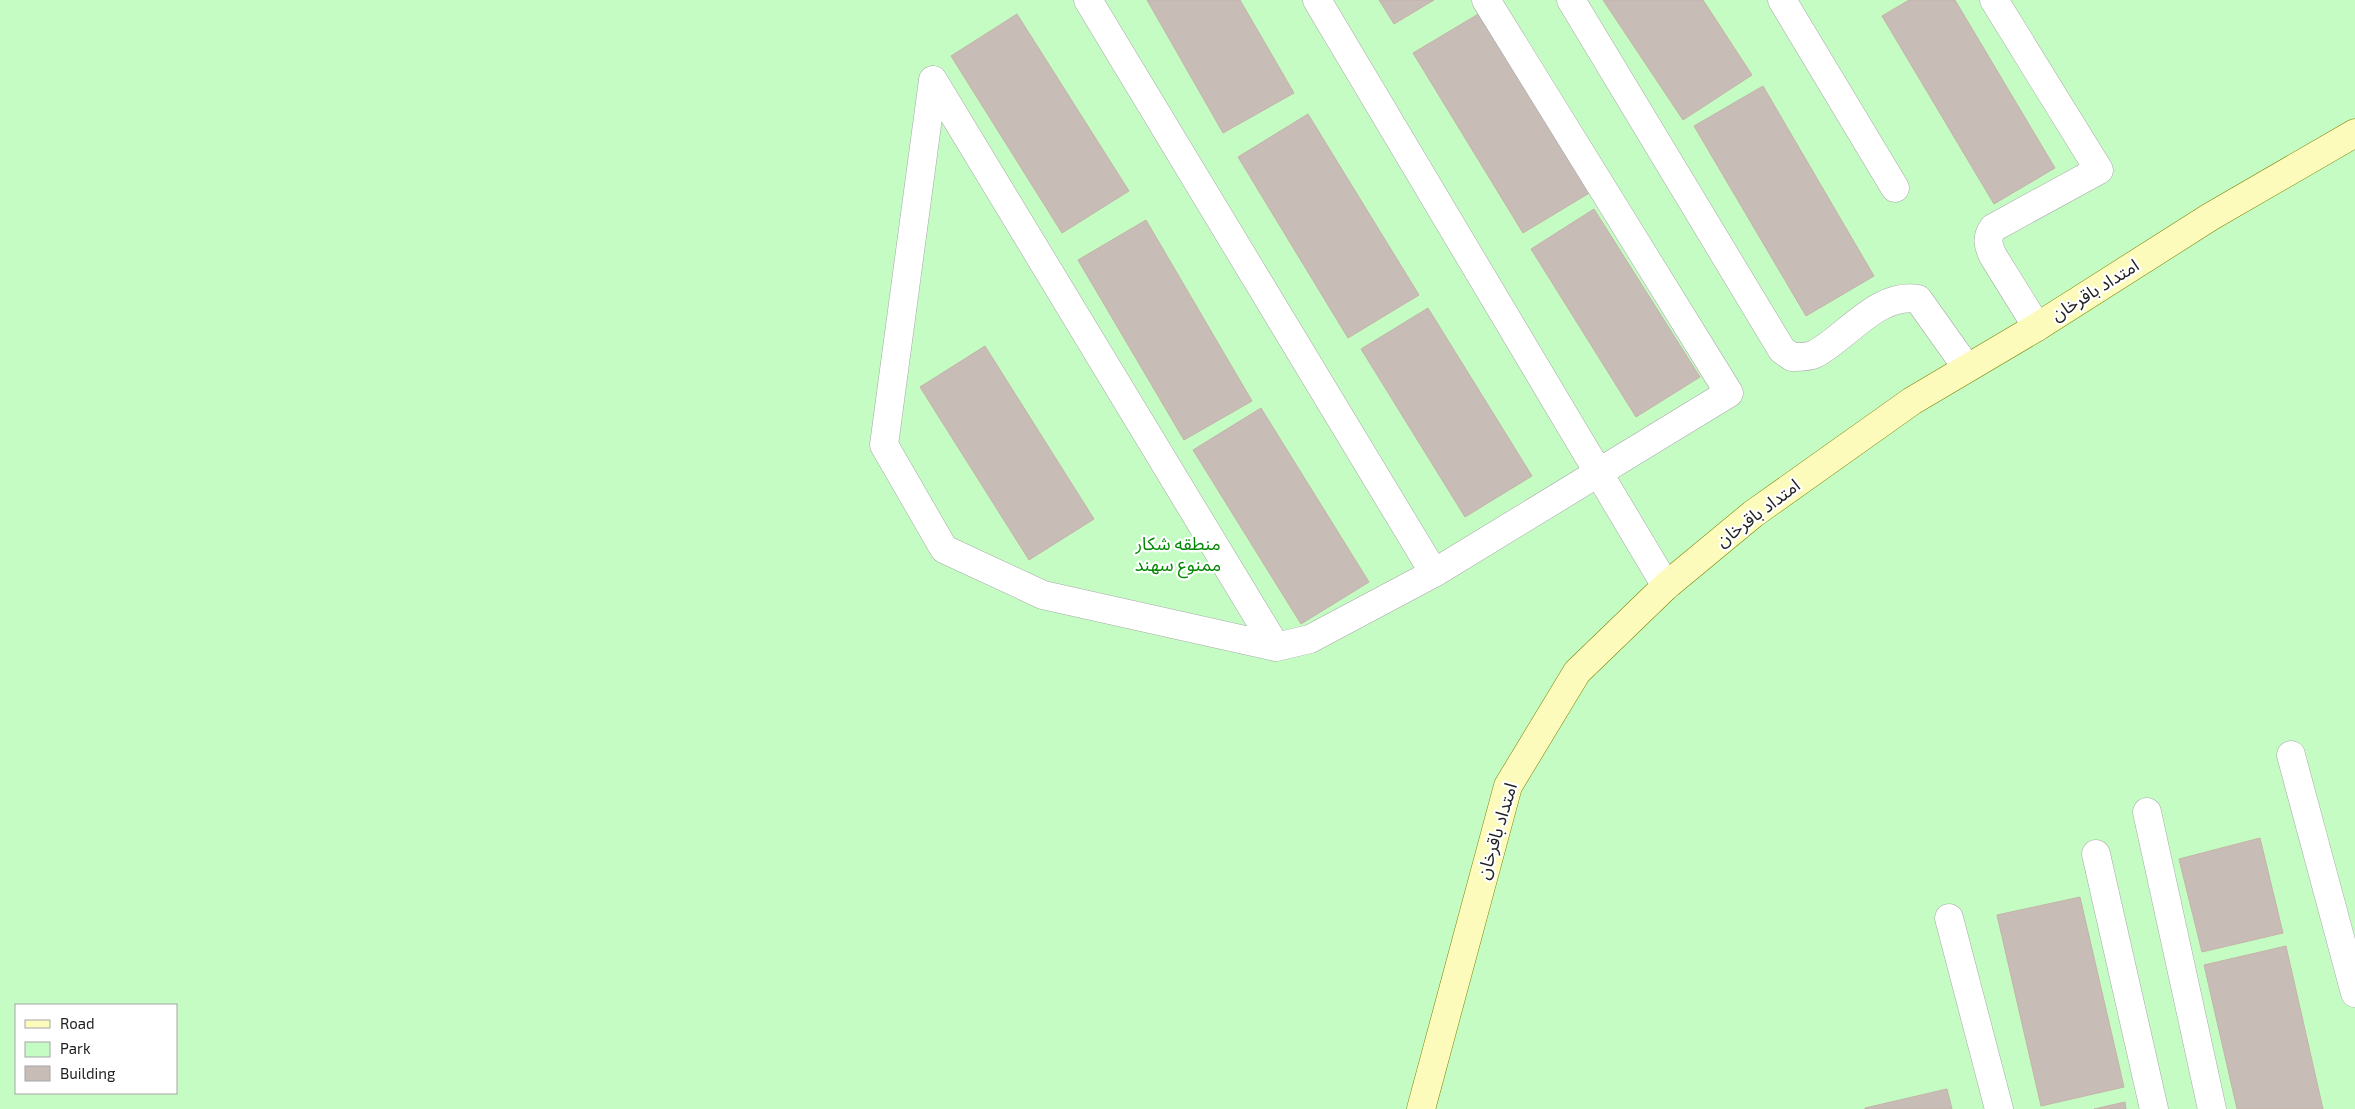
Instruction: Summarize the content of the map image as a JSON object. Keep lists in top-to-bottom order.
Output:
{
  "streets": {
    "main road": ["امتداد باقرخان"]
  },
  "parks": ["منطقه شکار ممنوع سهند"],
  "legend": ["Road", "Park", "Building"]
}
